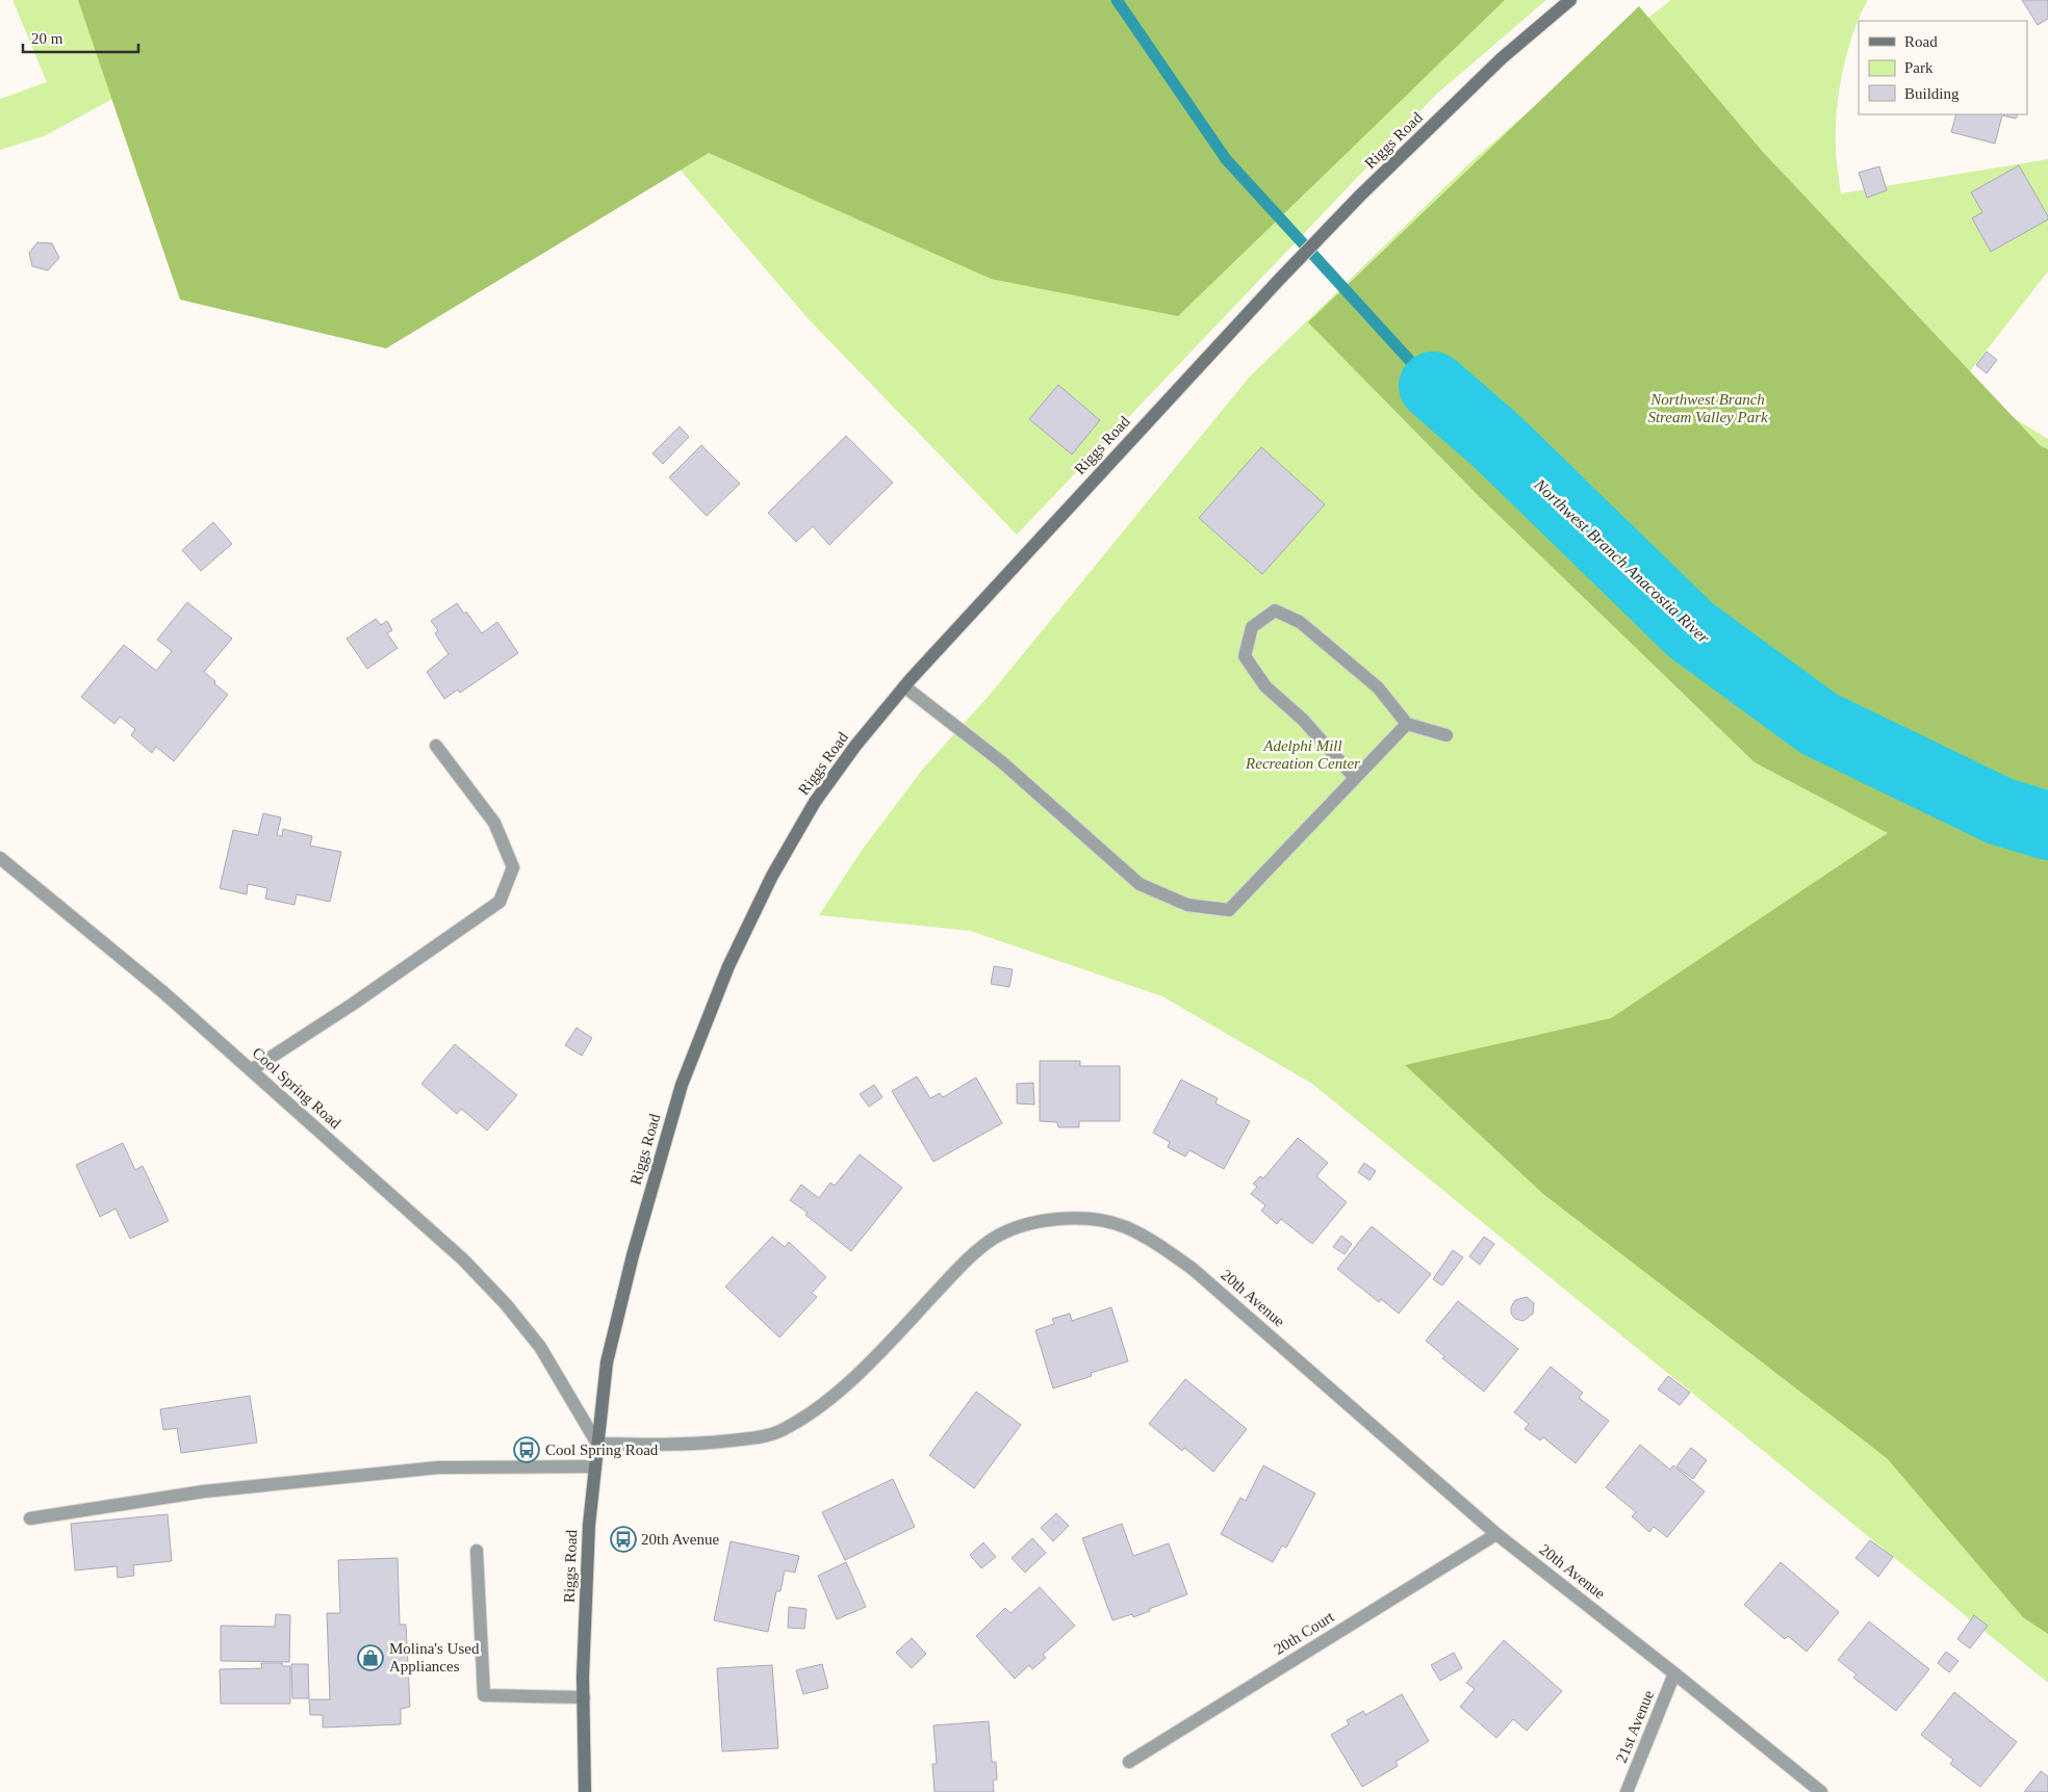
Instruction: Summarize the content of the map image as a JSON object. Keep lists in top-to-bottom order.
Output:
{
  "streets": {
    "main road": ["Riggs Road"],
    "street": [
      "Cool Spring Road",
      "20th Avenue",
      "20th Court",
      "21st Avenue"
    ]
  },
  "crossings": [
    ["Riggs Road", "Cool Spring Road"],
    ["Riggs Road", "20th Avenue"],
    ["Cool Spring Road", "20th Avenue"],
    ["20th Avenue", "20th Court"],
    ["20th Avenue", "21st Avenue"]
  ],
  "water": ["Northwest Branch Anacostia River"],
  "parks": ["Northwest Branch Stream Valley Park", "Adelphi Mill Recreation Center"],
  "places": {
    "bus stop": ["Cool Spring Road", "20th Avenue"],
    "shop": ["Molina's Used Appliances"]
  },
  "legend": ["Road", "Park", "Building"],
  "scale_bar": "20 m"
}
